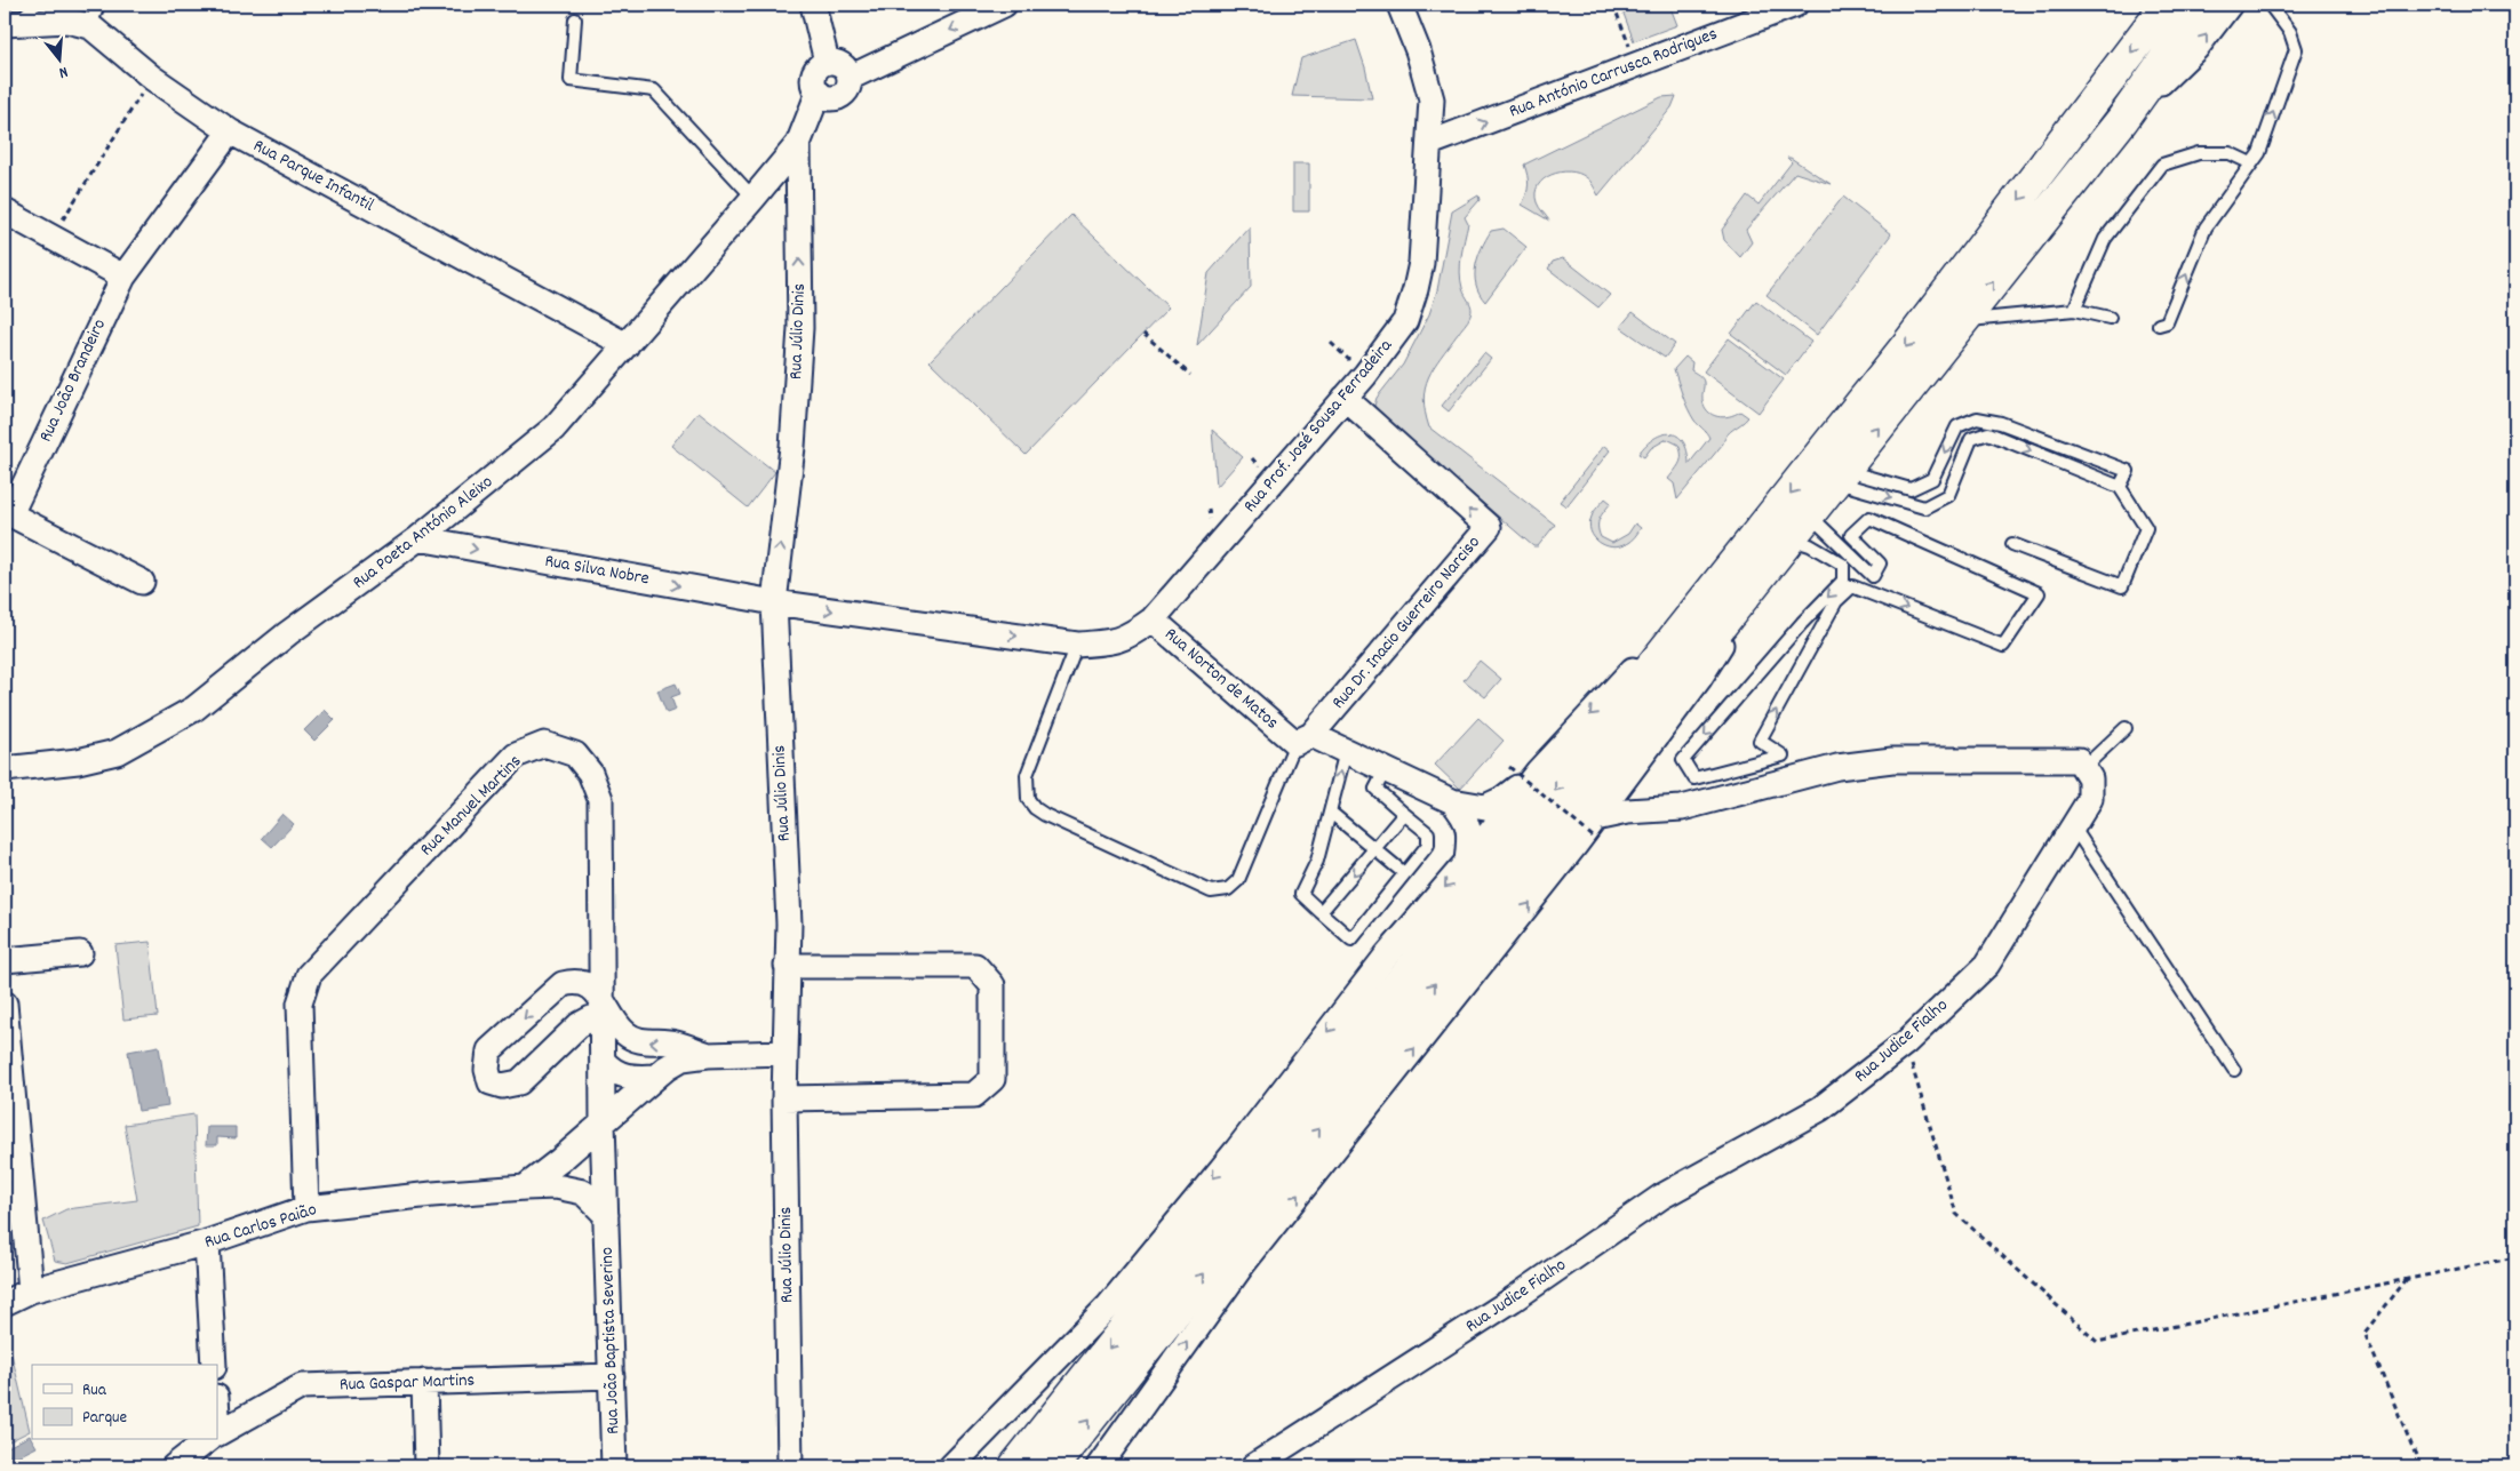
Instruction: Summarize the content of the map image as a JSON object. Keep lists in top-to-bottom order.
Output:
{
  "streets": {
    "street": [
      "Rua António Carrusca Rodrigues",
      "Rua Parque Infantil",
      "Rua Júlio Dinis",
      "Rua João Brandeiro",
      "Rua Prof. José Sousa Ferradeira",
      "Rua Poeta António Aleixo",
      "Rua Silva Nobre",
      "Rua Dr. Inacio Guerreiro Narciso",
      "Rua Norton de Matos",
      "Rua Manuel Martins",
      "Rua Judice Fialho",
      "Rua Carlos Paião",
      "Rua João Baptista Severino",
      "Rua Gaspar Martins"
    ]
  },
  "crossings": [
    ["Rua António Carrusca Rodrigues", "Rua Prof. José Sousa Ferradeira"],
    ["Rua Parque Infantil", "Rua João Brandeiro"],
    ["Rua Parque Infantil", "Rua Poeta António Aleixo"],
    ["Rua Júlio Dinis", "Rua Poeta António Aleixo"],
    ["Rua Júlio Dinis", "Rua Silva Nobre"],
    ["Rua Júlio Dinis", "Rua Norton de Matos"],
    ["Rua Prof. José Sousa Ferradeira", "Rua Dr. Inacio Guerreiro Narciso"],
    ["Rua Prof. José Sousa Ferradeira", "Rua Norton de Matos"],
    ["Rua Poeta António Aleixo", "Rua Silva Nobre"],
    ["Rua Silva Nobre", "Rua Norton de Matos"],
    ["Rua Dr. Inacio Guerreiro Narciso", "Rua Norton de Matos"],
    ["Rua Manuel Martins", "Rua Carlos Paião"],
    ["Rua Manuel Martins", "Rua João Baptista Severino"],
    ["Rua Carlos Paião", "Rua João Baptista Severino"],
    ["Rua João Baptista Severino", "Rua Gaspar Martins"]
  ],
  "one_way": ["Rua António Carrusca Rodrigues", "Rua Silva Nobre", "Rua Norton de Matos"],
  "legend": ["Rua", "Parque"],
  "north": "bottom"
}
